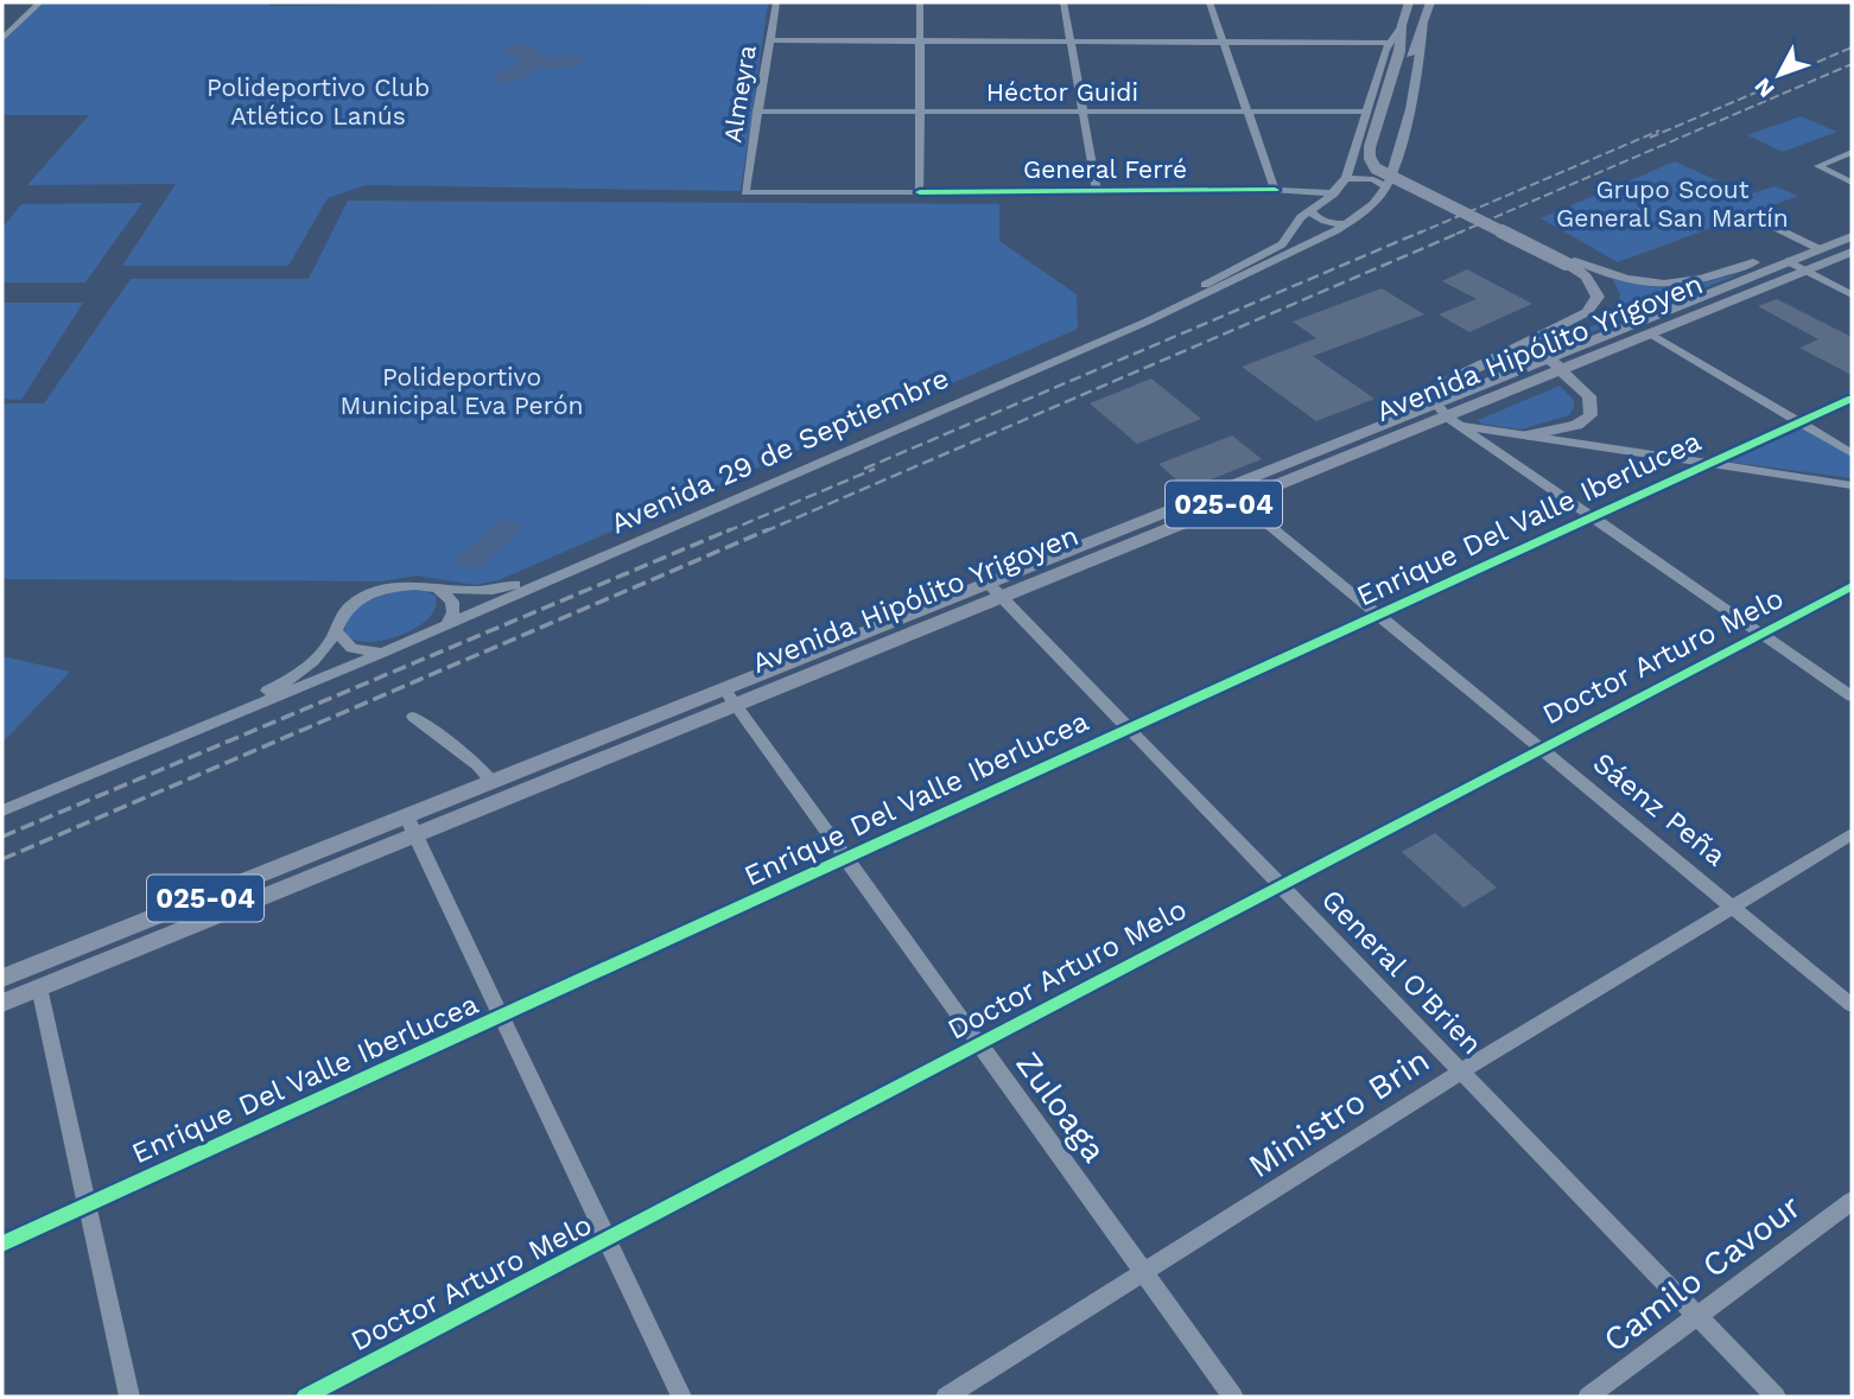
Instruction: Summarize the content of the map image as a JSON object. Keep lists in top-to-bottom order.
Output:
{
  "streets": {
    "main road": ["Avenida Hipólito Yrigoyen", "Avenida 29 de Septiembre", "025-04"],
    "street": [
      "Héctor Guidi",
      "Almeyra",
      "Enrique Del Valle Iberlucea",
      "Doctor Arturo Melo",
      "Sáenz Peña",
      "General O'Brien",
      "Zuloaga",
      "Ministro Brin",
      "Camilo Cavour"
    ],
    "cycle path": ["General Ferré"]
  },
  "crossings": [
    ["Héctor Guidi", "Almeyra"],
    ["Héctor Guidi", "Avenida 29 de Septiembre"],
    ["Avenida Hipólito Yrigoyen", "Sáenz Peña"],
    ["Avenida Hipólito Yrigoyen", "General O'Brien"],
    ["Avenida Hipólito Yrigoyen", "Zuloaga"],
    ["Enrique Del Valle Iberlucea", "Sáenz Peña"],
    ["Enrique Del Valle Iberlucea", "General O'Brien"],
    ["Enrique Del Valle Iberlucea", "Zuloaga"],
    ["Doctor Arturo Melo", "Sáenz Peña"],
    ["Doctor Arturo Melo", "General O'Brien"],
    ["Doctor Arturo Melo", "Zuloaga"],
    ["Sáenz Peña", "Ministro Brin"],
    ["General O'Brien", "Ministro Brin"],
    ["General O'Brien", "Camilo Cavour"],
    ["Zuloaga", "Ministro Brin"]
  ],
  "parks": ["Polideportivo Club Atlético Lanús", "Grupo Scout General San Martín", "Polideportivo Municipal Eva Perón"],
  "north": "bottom left"
}
